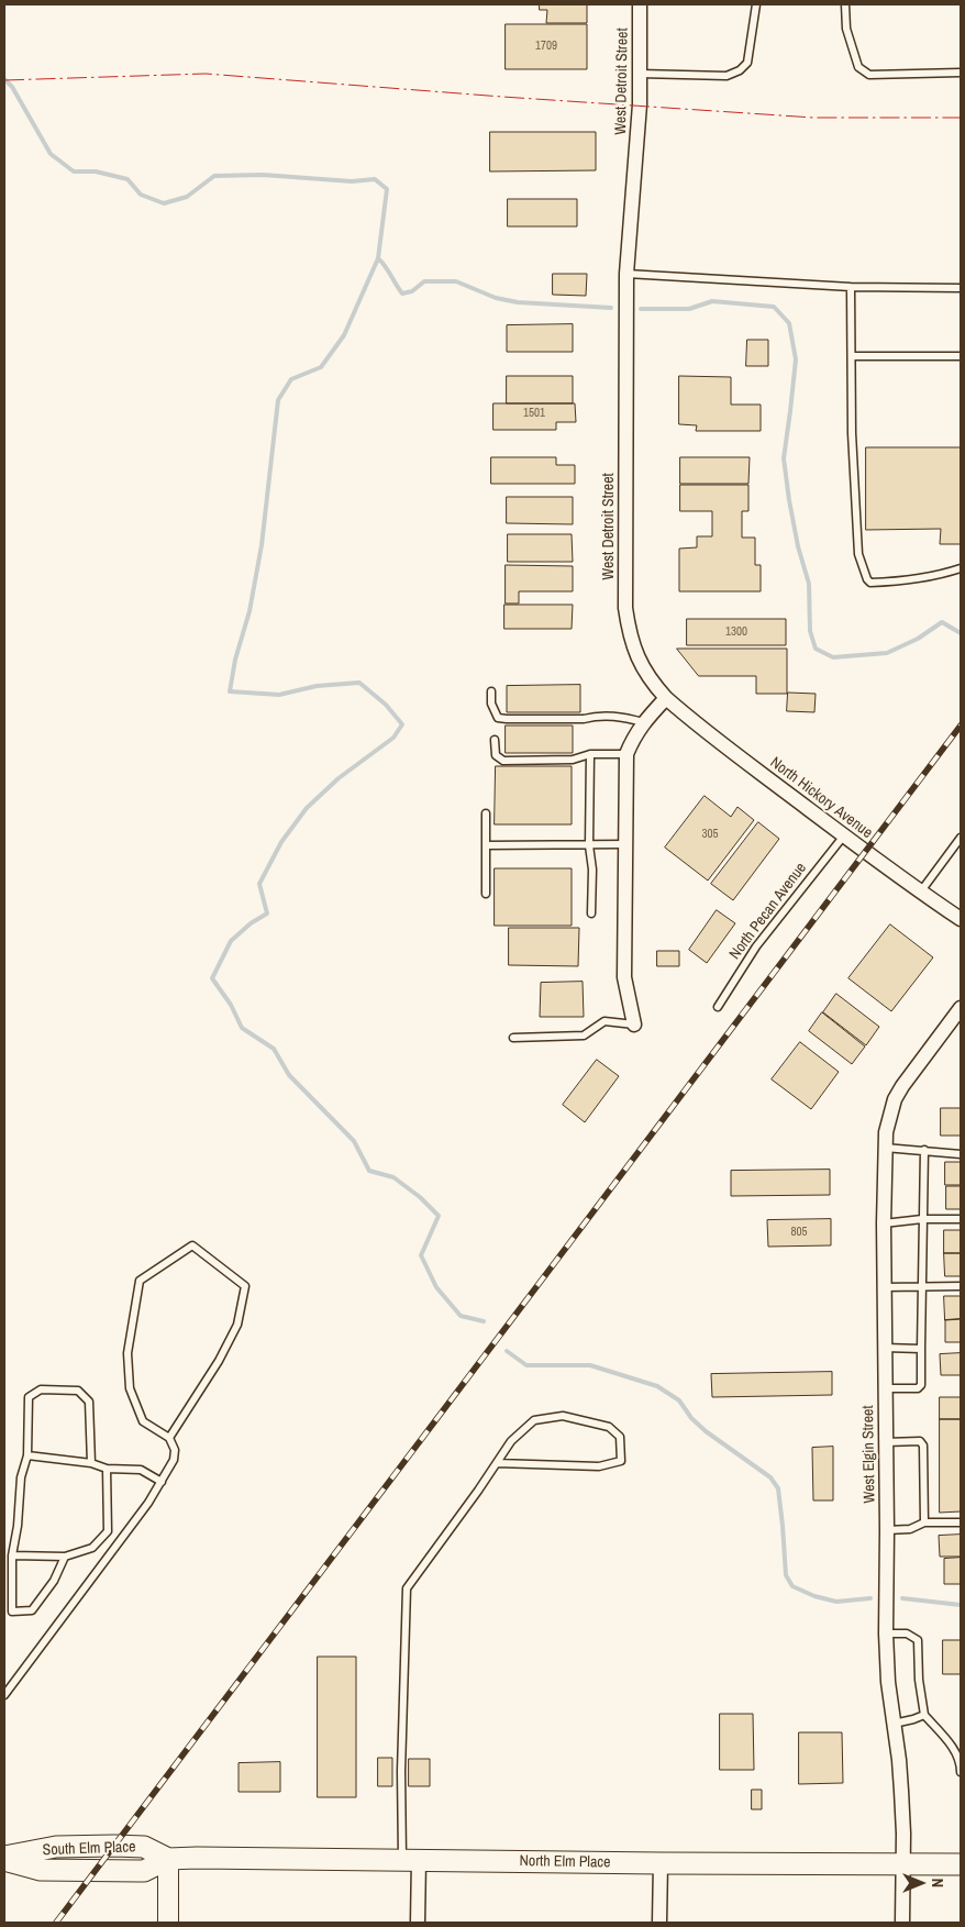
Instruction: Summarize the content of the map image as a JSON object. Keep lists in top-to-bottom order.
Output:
{
  "streets": {
    "main road": ["South Elm Place", "North Elm Place"],
    "street": ["West Detroit Street", "North Hickory Avenue", "West Elgin Street"],
    "lane": ["North Pecan Avenue"]
  },
  "crossings": [
    ["West Detroit Street", "North Hickory Avenue"],
    ["North Hickory Avenue", "North Pecan Avenue"],
    ["West Elgin Street", "North Elm Place"],
    ["South Elm Place", "North Elm Place"]
  ],
  "house_numbers": [
    "1709",
    "1501",
    "1300",
    "305",
    "805"
  ],
  "north": "right"
}
